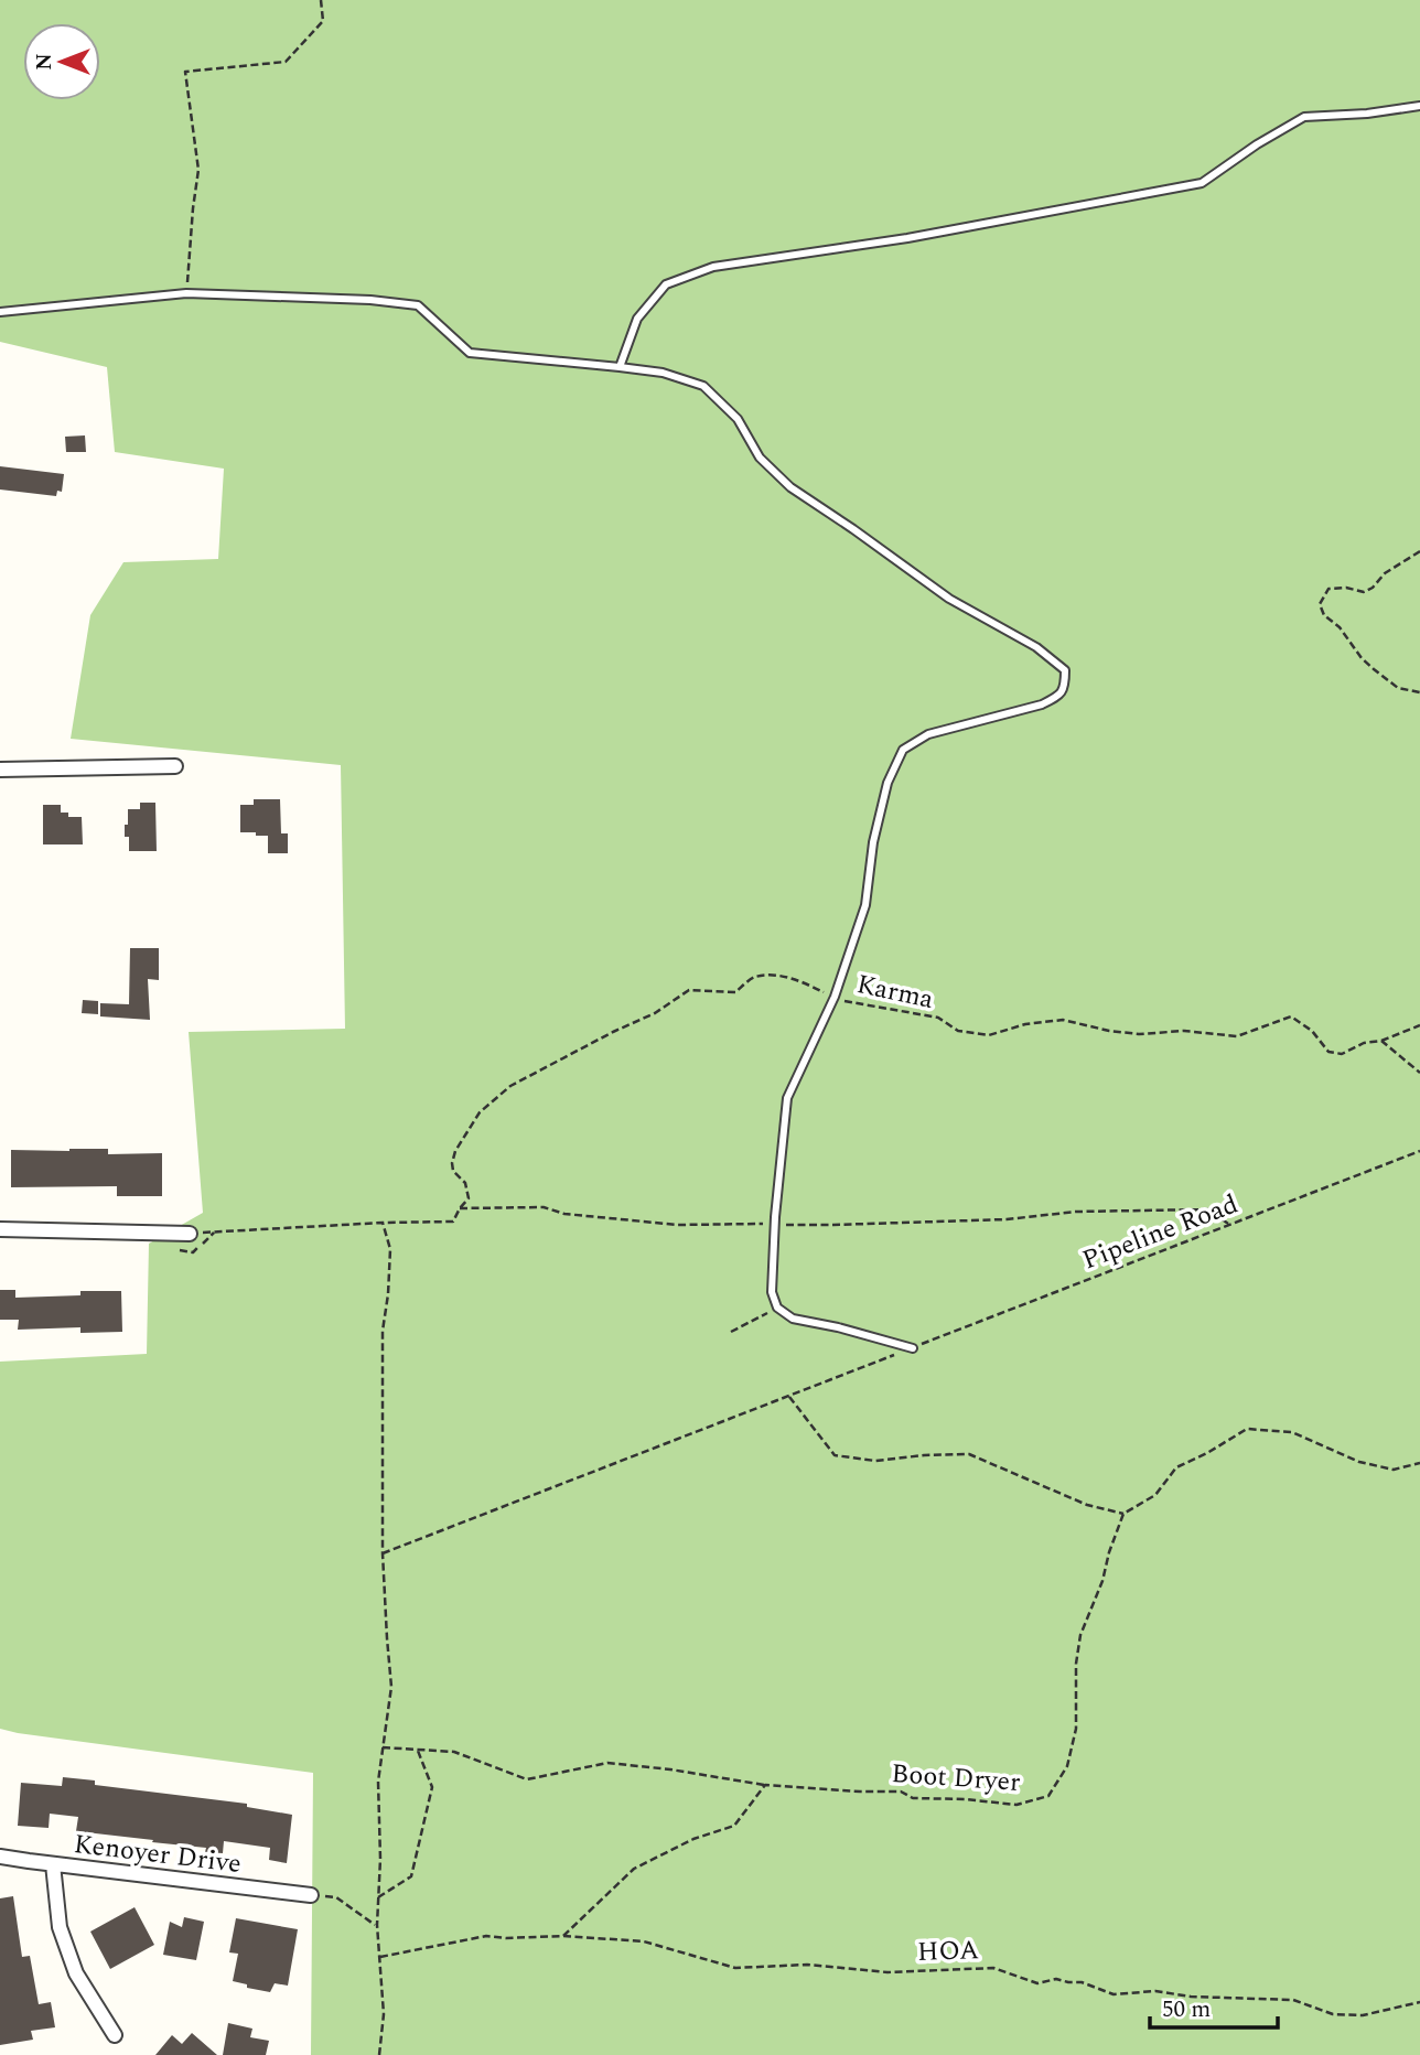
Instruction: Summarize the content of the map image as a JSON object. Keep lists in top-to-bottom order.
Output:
{
  "streets": {
    "street": ["Kenoyer Drive"],
    "path": [
      "Karma",
      "Pipeline Road",
      "Boot Dryer",
      "HOA"
    ]
  },
  "scale_bar": "50 m",
  "north": "left"
}
